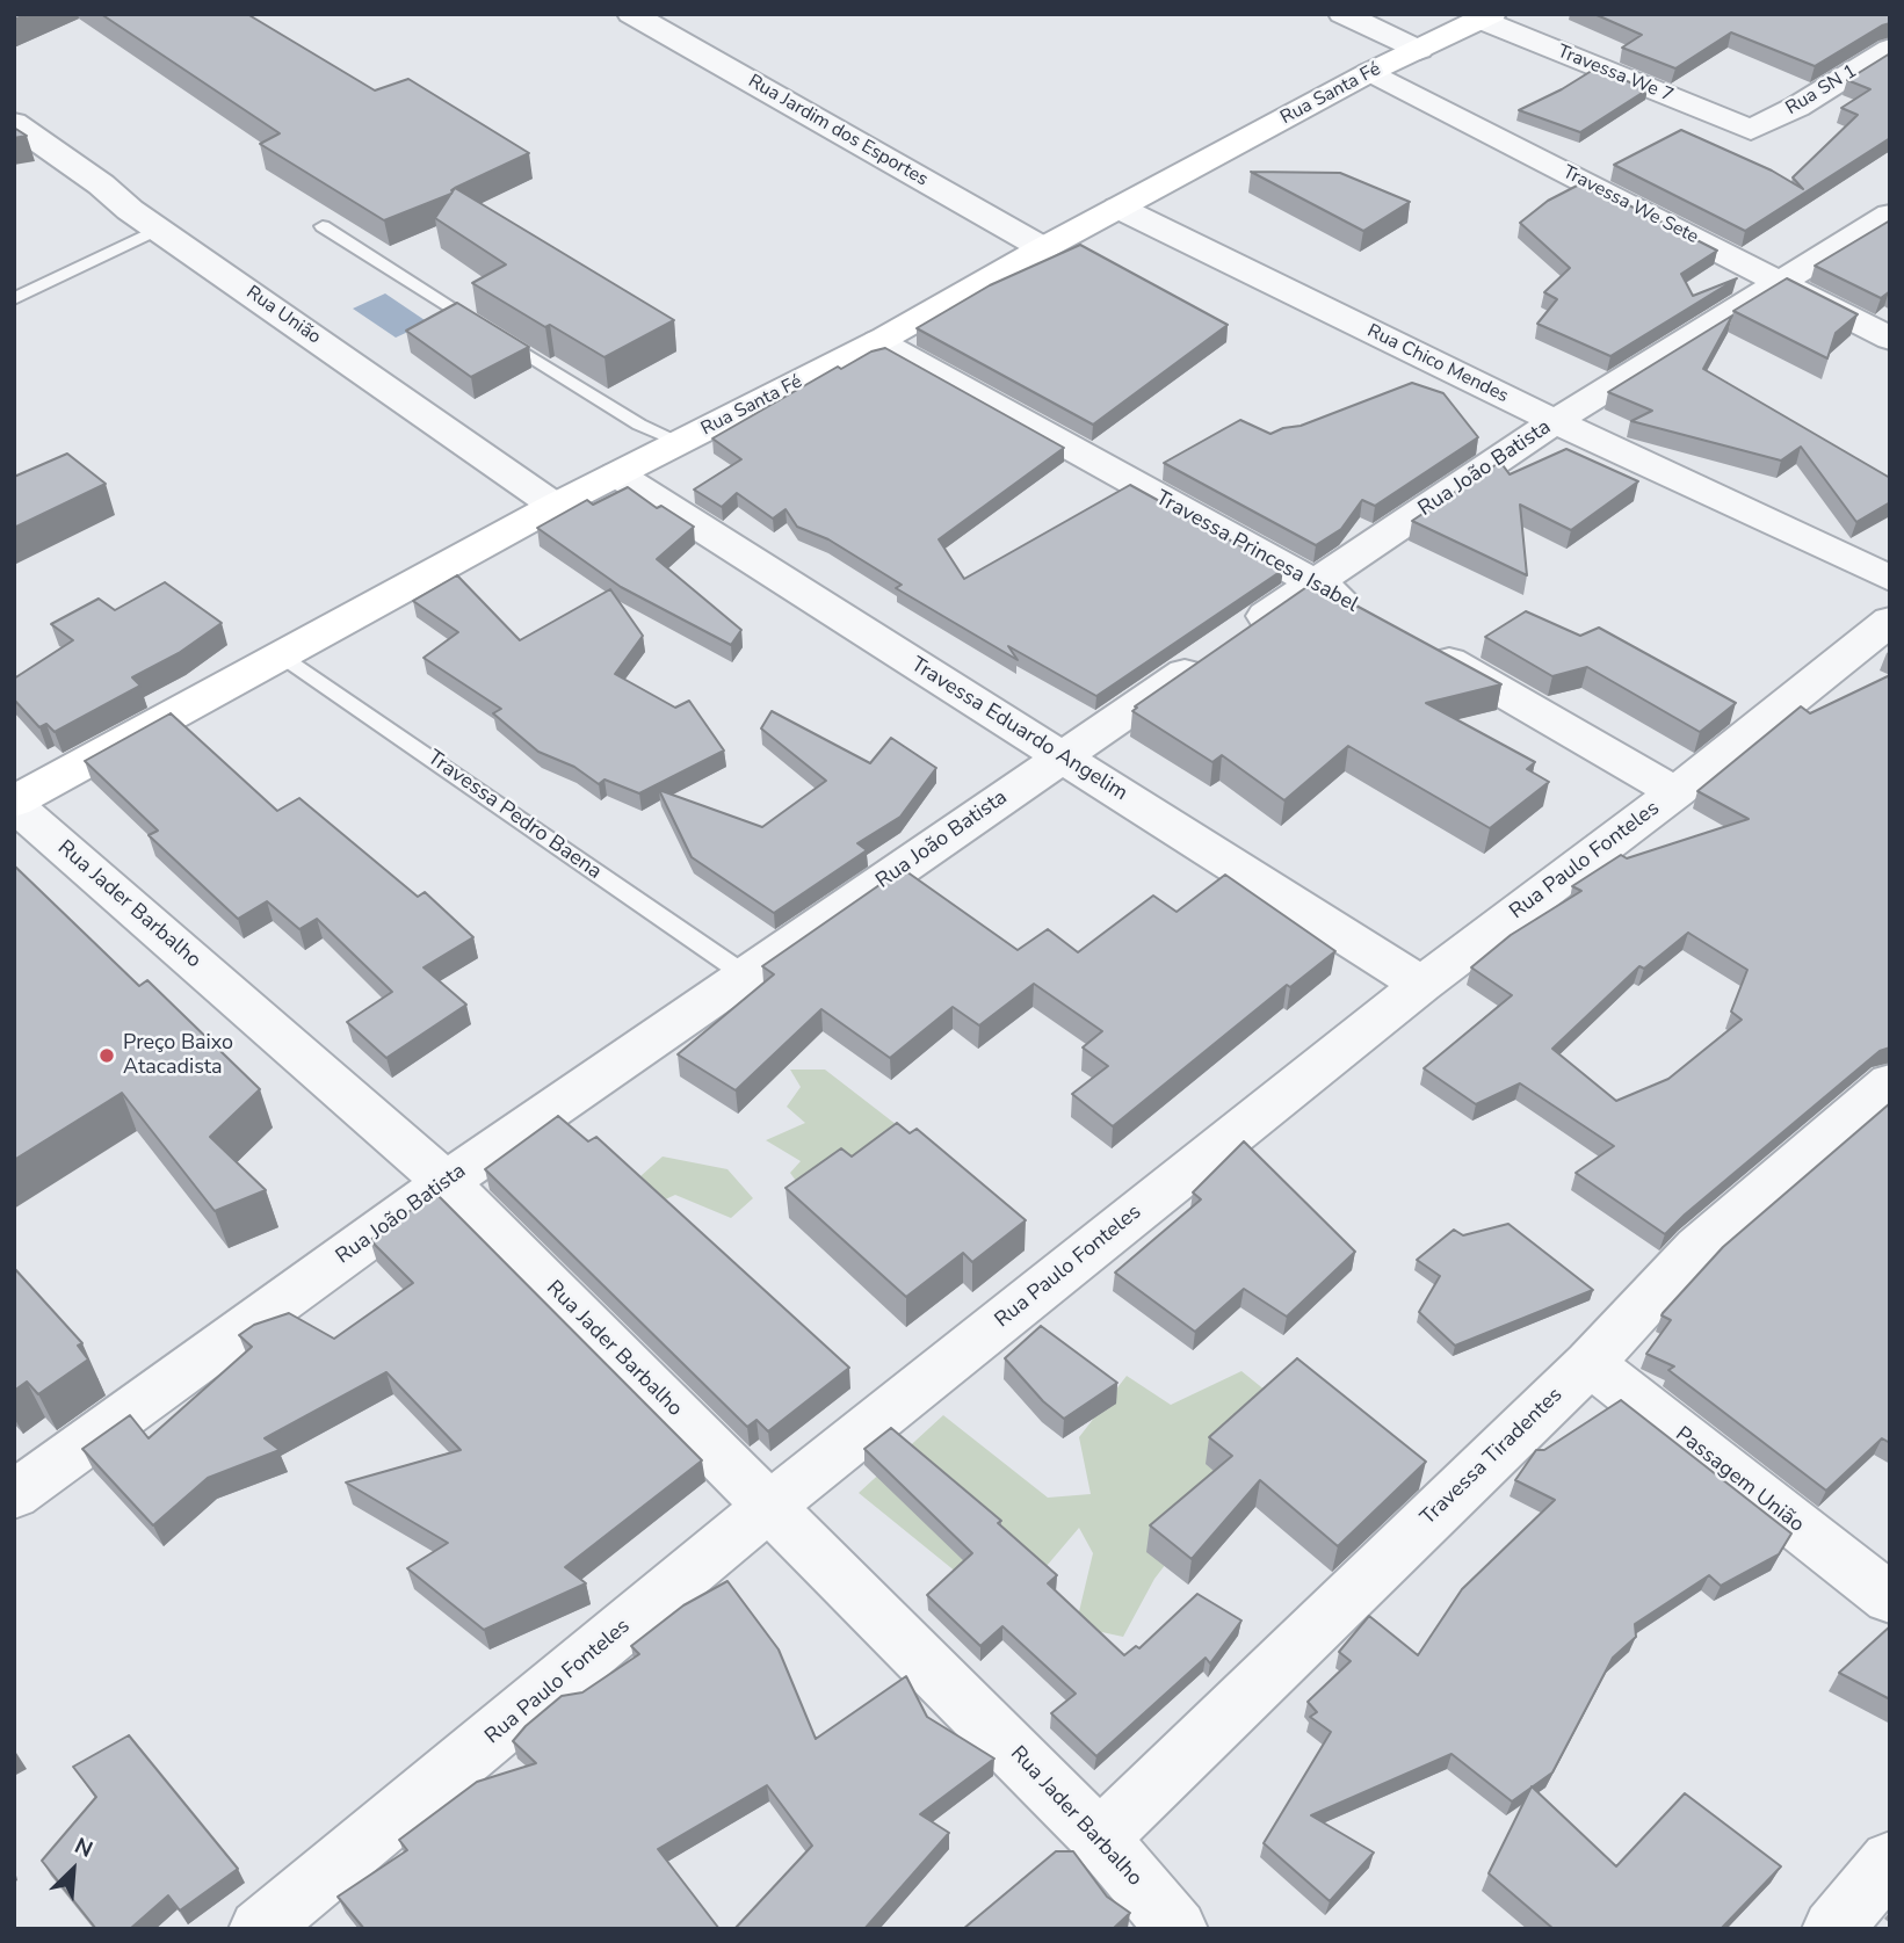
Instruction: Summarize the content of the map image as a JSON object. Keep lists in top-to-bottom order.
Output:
{
  "streets": {
    "street": [
      "Travessa We 7",
      "Rua SN 1",
      "Rua Santa Fé",
      "Rua Jardim dos Esportes",
      "Travessa We Sete",
      "Rua União",
      "Rua Chico Mendes",
      "Rua João Batista",
      "Travessa Princesa Isabel",
      "Travessa Eduardo Angelim",
      "Rua Paulo Fonteles",
      "Rua Jader Barbalho",
      "Travessa Tiradentes",
      "Passagem União"
    ],
    "lane": ["Travessa Pedro Baena"]
  },
  "crossings": [
    ["Travessa We 7", "Rua SN 1"],
    ["Travessa We 7", "Rua Santa Fé"],
    ["Rua Santa Fé", "Rua Jardim dos Esportes"],
    ["Rua Santa Fé", "Travessa We Sete"],
    ["Rua Santa Fé", "Rua União"],
    ["Rua Santa Fé", "Rua Chico Mendes"],
    ["Rua Santa Fé", "Travessa Princesa Isabel"],
    ["Rua Santa Fé", "Travessa Eduardo Angelim"],
    ["Rua Santa Fé", "Travessa Pedro Baena"],
    ["Rua Santa Fé", "Rua Jader Barbalho"],
    ["Travessa We Sete", "Rua João Batista"],
    ["Rua Chico Mendes", "Rua João Batista"],
    ["Rua João Batista", "Travessa Princesa Isabel"],
    ["Rua João Batista", "Travessa Eduardo Angelim"],
    ["Rua João Batista", "Travessa Pedro Baena"],
    ["Rua João Batista", "Rua Jader Barbalho"],
    ["Travessa Eduardo Angelim", "Rua Paulo Fonteles"],
    ["Rua Paulo Fonteles", "Rua Jader Barbalho"],
    ["Rua Jader Barbalho", "Travessa Tiradentes"],
    ["Travessa Tiradentes", "Passagem União"]
  ],
  "places": ["Preço Baixo Atacadista"],
  "north": "top right"
}
